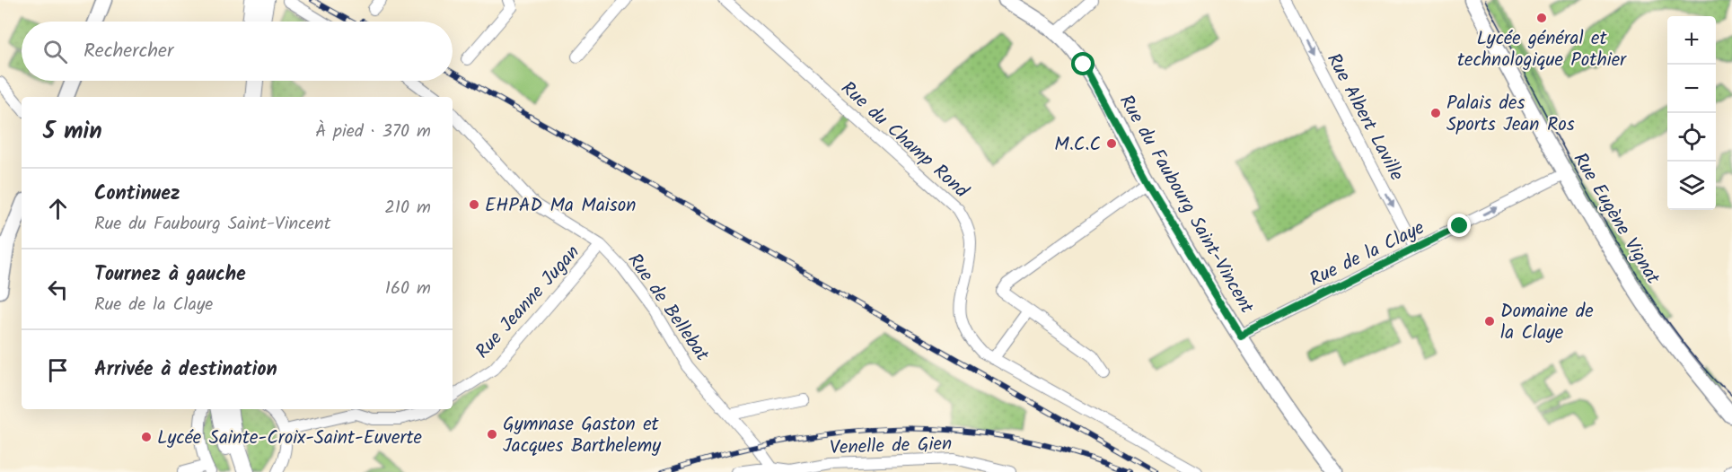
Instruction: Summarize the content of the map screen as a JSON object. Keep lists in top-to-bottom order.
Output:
{
  "streets": {
    "street": [
      "Rue Albert Laville",
      "Rue du Champ Rond",
      "Rue du Faubourg Saint-Vincent",
      "Rue Eugène Vignat",
      "Rue de la Claye",
      "Rue Jeanne Jugan",
      "Rue de Bellebat",
      "Venelle de Gien"
    ]
  },
  "crossings": [
    ["Rue Albert Laville", "Rue de la Claye"],
    ["Rue du Faubourg Saint-Vincent", "Rue de la Claye"],
    ["Rue Eugène Vignat", "Rue de la Claye"],
    ["Rue Jeanne Jugan", "Rue de Bellebat"],
    ["Rue de Bellebat", "Venelle de Gien"]
  ],
  "one_way": ["Rue Albert Laville", "Rue de la Claye"],
  "places": [
    "Lycée général et technologique Pothier",
    "Palais des Sports Jean Ros",
    "M.C.C",
    "EHPAD Ma Maison",
    "Domaine de la Claye",
    "Gymnase Gaston et Jacques Barthelemy",
    "Lycée Sainte-Croix-Saint-Euverte"
  ],
  "page": {
    "map_buttons": ["+", "−"],
    "search": "Rechercher",
    "heading": ["5 min", "À pied · 370 m"],
    "list": [
      ["Continuez", "Rue du Faubourg Saint-Vincent", "210 m"],
      ["Tournez à gauche", "Rue de la Claye", "160 m"],
      "Arrivée à destination"
    ]
  }
}
